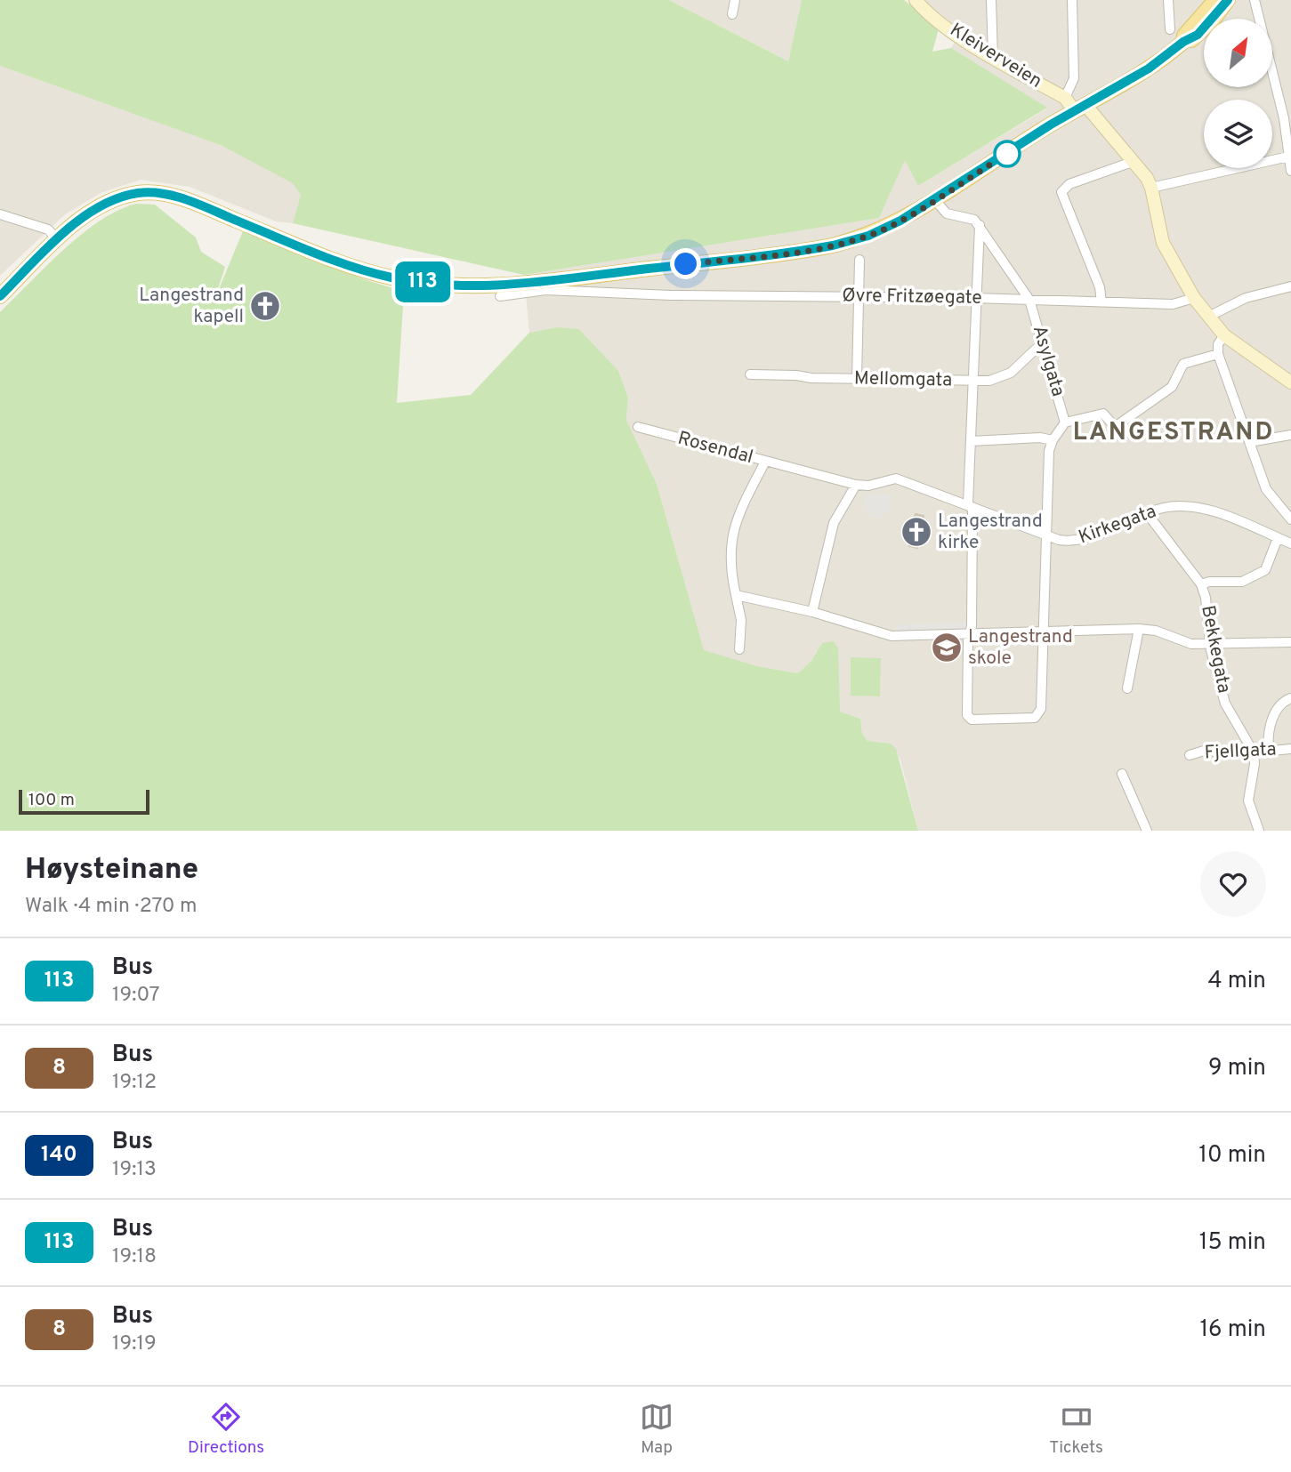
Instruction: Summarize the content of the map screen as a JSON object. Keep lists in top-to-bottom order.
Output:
{
  "streets": {
    "main road": ["Kleiverveien"],
    "street": [
      "Øvre Fritzøegate",
      "Asylgata",
      "Mellomgata",
      "Rosendal",
      "Kirkegata",
      "Bekkegata",
      "Fjellgata"
    ]
  },
  "crossings": [
    ["Øvre Fritzøegate", "Asylgata"],
    ["Asylgata", "Mellomgata"],
    ["Asylgata", "Kirkegata"],
    ["Rosendal", "Kirkegata"],
    ["Kirkegata", "Bekkegata"],
    ["Bekkegata", "Fjellgata"]
  ],
  "districts": ["LANGESTRAND"],
  "places": {
    "church": ["Langestrand kapell", "Langestrand kirke"],
    "school or university": ["Langestrand skole"]
  },
  "lines": ["bus line 113"],
  "scale_bar": "100 m",
  "north": "top right",
  "page": {
    "on_map": "113",
    "scale": "100 m",
    "heading": ["Høysteinane", "Walk · 4 min · 270 m"],
    "list": [
      {
        "mark": "113",
        "name": "Bus",
        "note": "19:07",
        "value": "4 min"
      },
      {
        "mark": "8",
        "name": "Bus",
        "note": "19:12",
        "value": "9 min"
      },
      {
        "mark": "140",
        "name": "Bus",
        "note": "19:13",
        "value": "10 min"
      },
      {
        "mark": "113",
        "name": "Bus",
        "note": "19:18",
        "value": "15 min"
      },
      {
        "mark": "8",
        "name": "Bus",
        "note": "19:19",
        "value": "16 min"
      }
    ],
    "tabs": ["Directions", "Map", "Tickets"]
  }
}
